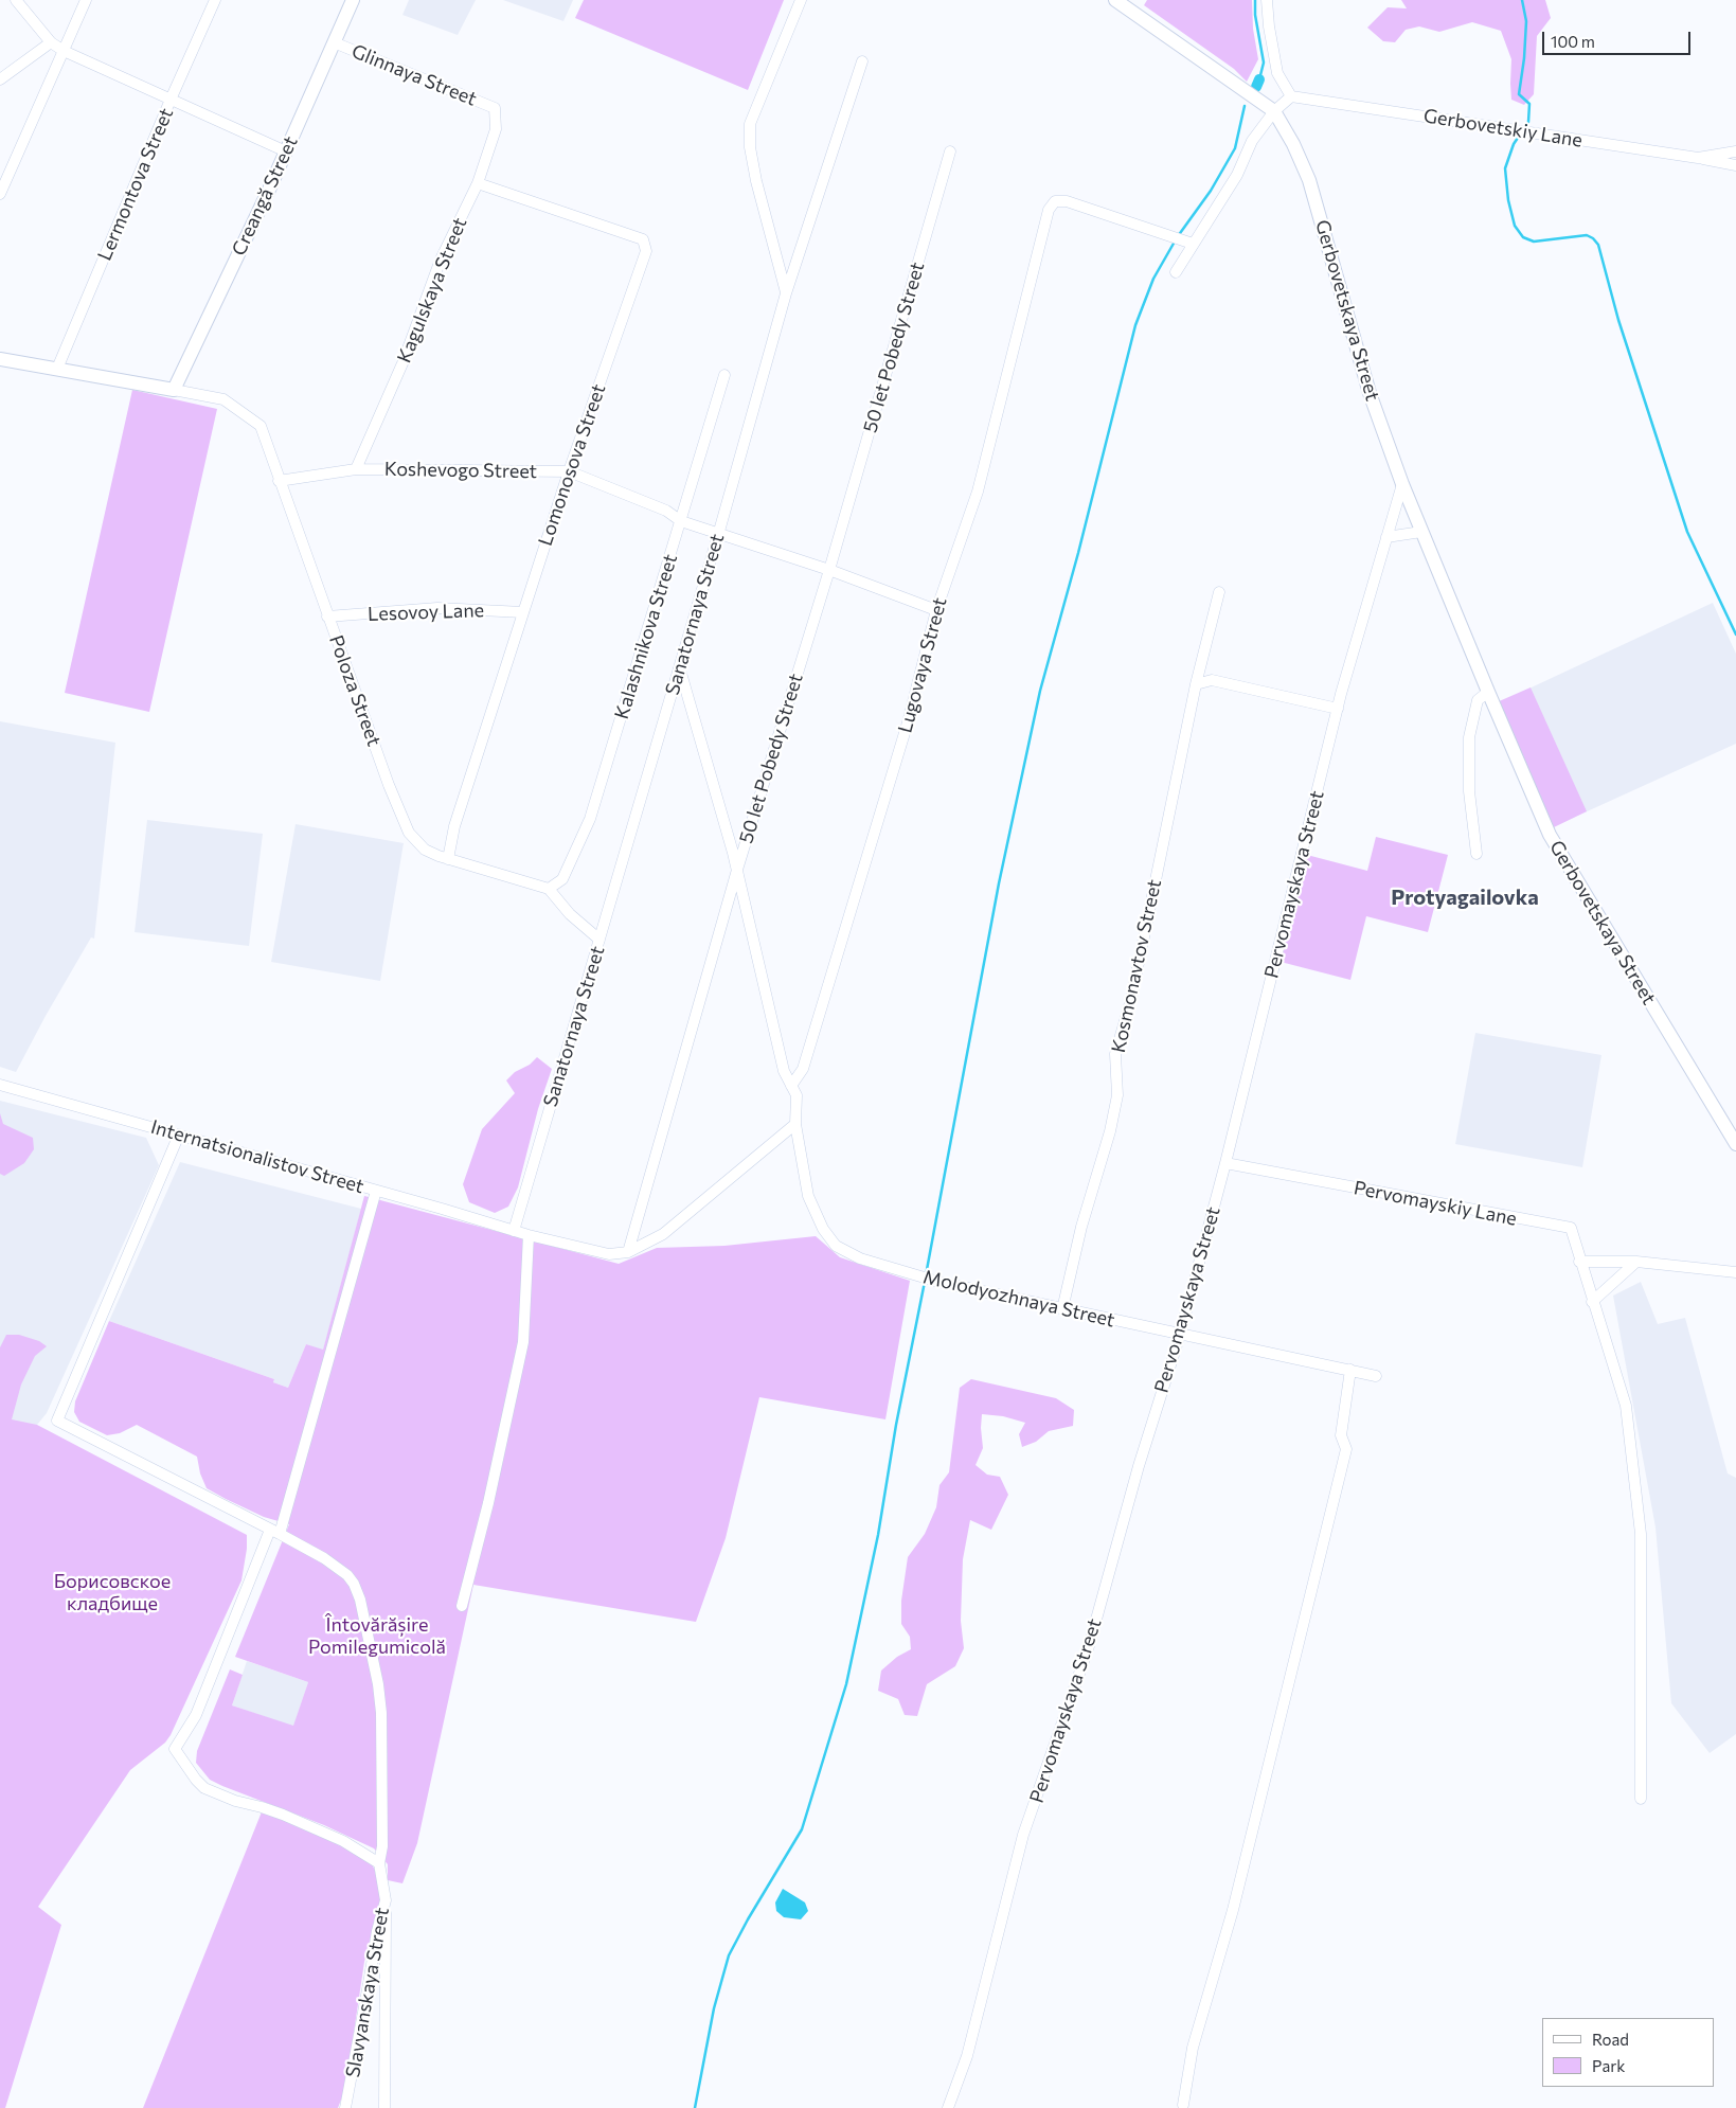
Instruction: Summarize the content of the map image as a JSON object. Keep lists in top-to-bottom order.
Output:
{
  "streets": {
    "street": [
      "Glinnaya Street",
      "Gerbovetskiy Lane",
      "Lermontova Street",
      "Creangă Street",
      "Kagulskaya Street",
      "Gerbovetskaya Street",
      "50 let Pobedy Street",
      "Lomonosova Street",
      "Koshevogo Street",
      "Lesovoy Lane",
      "Sanatornaya Street",
      "Kalashnikova Street",
      "Lugovaya Street",
      "Poloza Street",
      "Pervomayskaya Street",
      "Kosmonavtov Street",
      "Internatsionalistov Street",
      "Pervomayskiy Lane",
      "Molodyozhnaya Street",
      "Slavyanskaya Street"
    ]
  },
  "crossings": [
    ["Glinnaya Street", "Creangă Street"],
    ["Glinnaya Street", "Kagulskaya Street"],
    ["Creangă Street", "Poloza Street"],
    ["Kagulskaya Street", "Lomonosova Street"],
    ["Kagulskaya Street", "Koshevogo Street"],
    ["Gerbovetskaya Street", "Pervomayskaya Street"],
    ["50 let Pobedy Street", "Koshevogo Street"],
    ["50 let Pobedy Street", "Molodyozhnaya Street"],
    ["Lomonosova Street", "Koshevogo Street"],
    ["Lomonosova Street", "Lesovoy Lane"],
    ["Lomonosova Street", "Poloza Street"],
    ["Koshevogo Street", "Sanatornaya Street"],
    ["Koshevogo Street", "Kalashnikova Street"],
    ["Koshevogo Street", "Lugovaya Street"],
    ["Koshevogo Street", "Poloza Street"],
    ["Lesovoy Lane", "Poloza Street"],
    ["Sanatornaya Street", "Internatsionalistov Street"],
    ["Sanatornaya Street", "Molodyozhnaya Street"],
    ["Kalashnikova Street", "Poloza Street"],
    ["Lugovaya Street", "Molodyozhnaya Street"],
    ["Pervomayskaya Street", "Pervomayskiy Lane"],
    ["Pervomayskaya Street", "Molodyozhnaya Street"],
    ["Kosmonavtov Street", "Molodyozhnaya Street"],
    ["Internatsionalistov Street", "Slavyanskaya Street"]
  ],
  "districts": ["Protyagailovka"],
  "parks": ["Борисовское кладбище", "Întovărășire Pomilegumicolă"],
  "legend": ["Road", "Park"],
  "scale_bar": "100 m"
}
